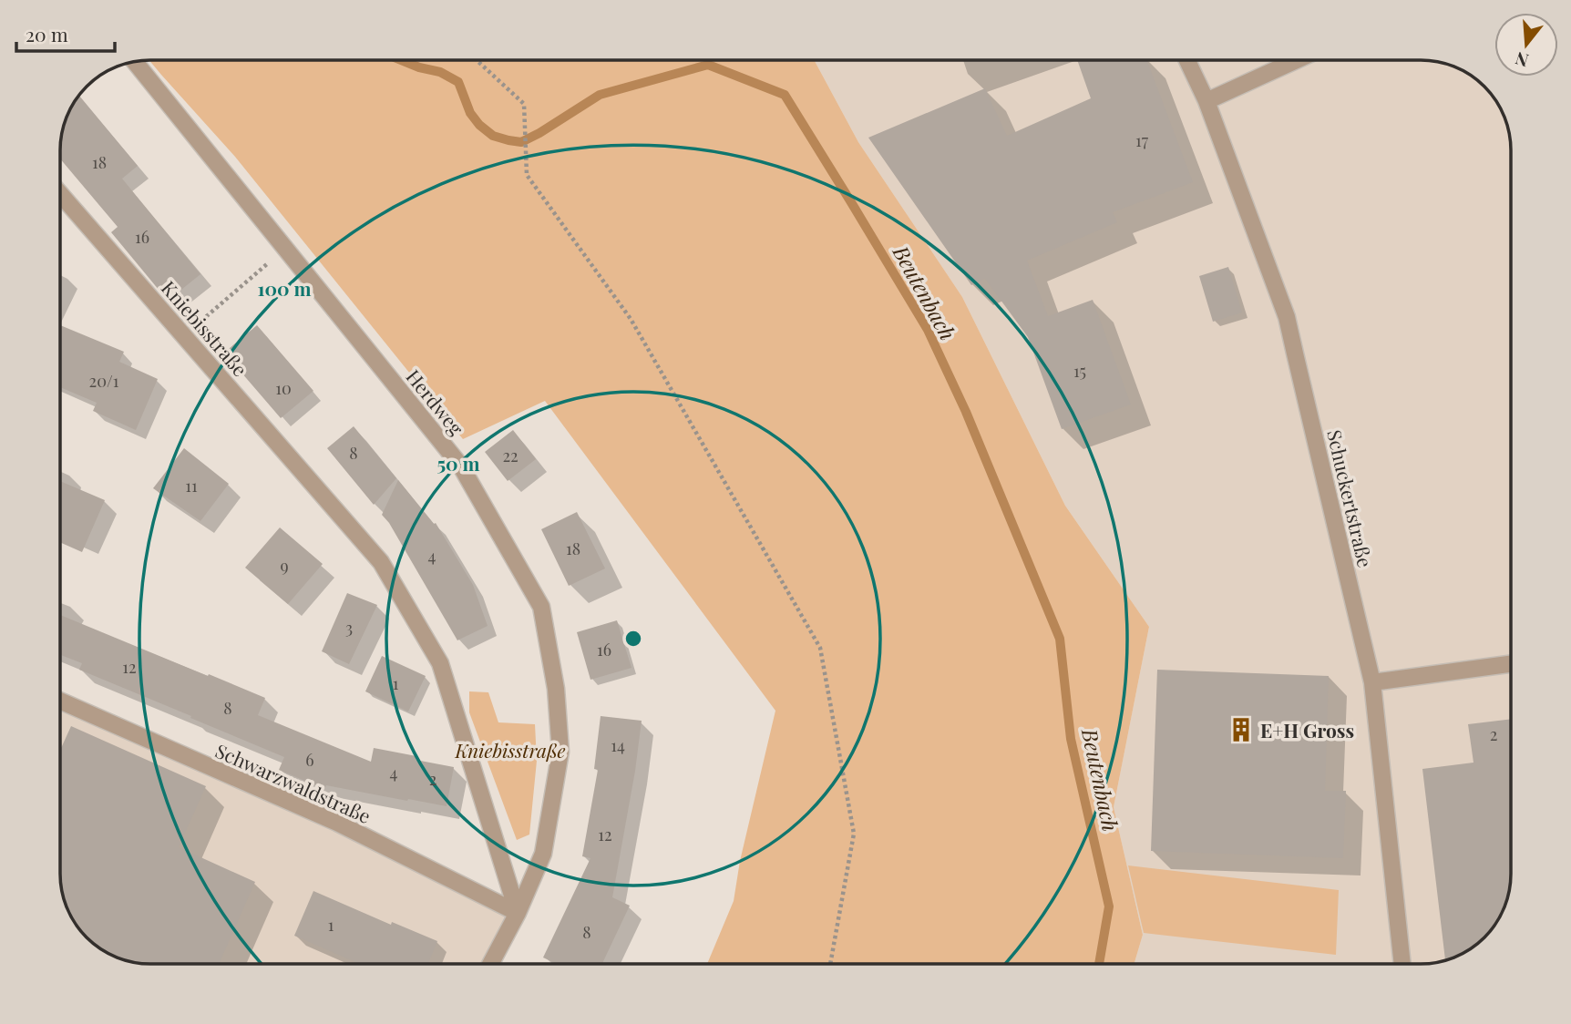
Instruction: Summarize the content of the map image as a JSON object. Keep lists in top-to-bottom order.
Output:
{
  "streets": {
    "street": [
      "Kniebisstraße",
      "Herdweg",
      "Schuckertstraße",
      "Schwarzwaldstraße"
    ]
  },
  "crossings": [
    ["Kniebisstraße", "Herdweg"],
    ["Kniebisstraße", "Schwarzwaldstraße"],
    ["Herdweg", "Schwarzwaldstraße"]
  ],
  "water": ["Beutenbach"],
  "parks": ["Kniebisstraße"],
  "places": {
    "building": ["E+H Gross"]
  },
  "house_numbers": [
    "17",
    "18",
    "16",
    "15",
    "20/1",
    "10",
    "8",
    "22",
    "11",
    "18",
    "4",
    "9",
    "3",
    "16",
    "12",
    "1",
    "8",
    "2",
    "14",
    "6",
    "4",
    "2",
    "12",
    "1",
    "8"
  ],
  "scale_bar": "20 m",
  "north": "bottom",
  "rings": ["100 m", "50 m"]
}
